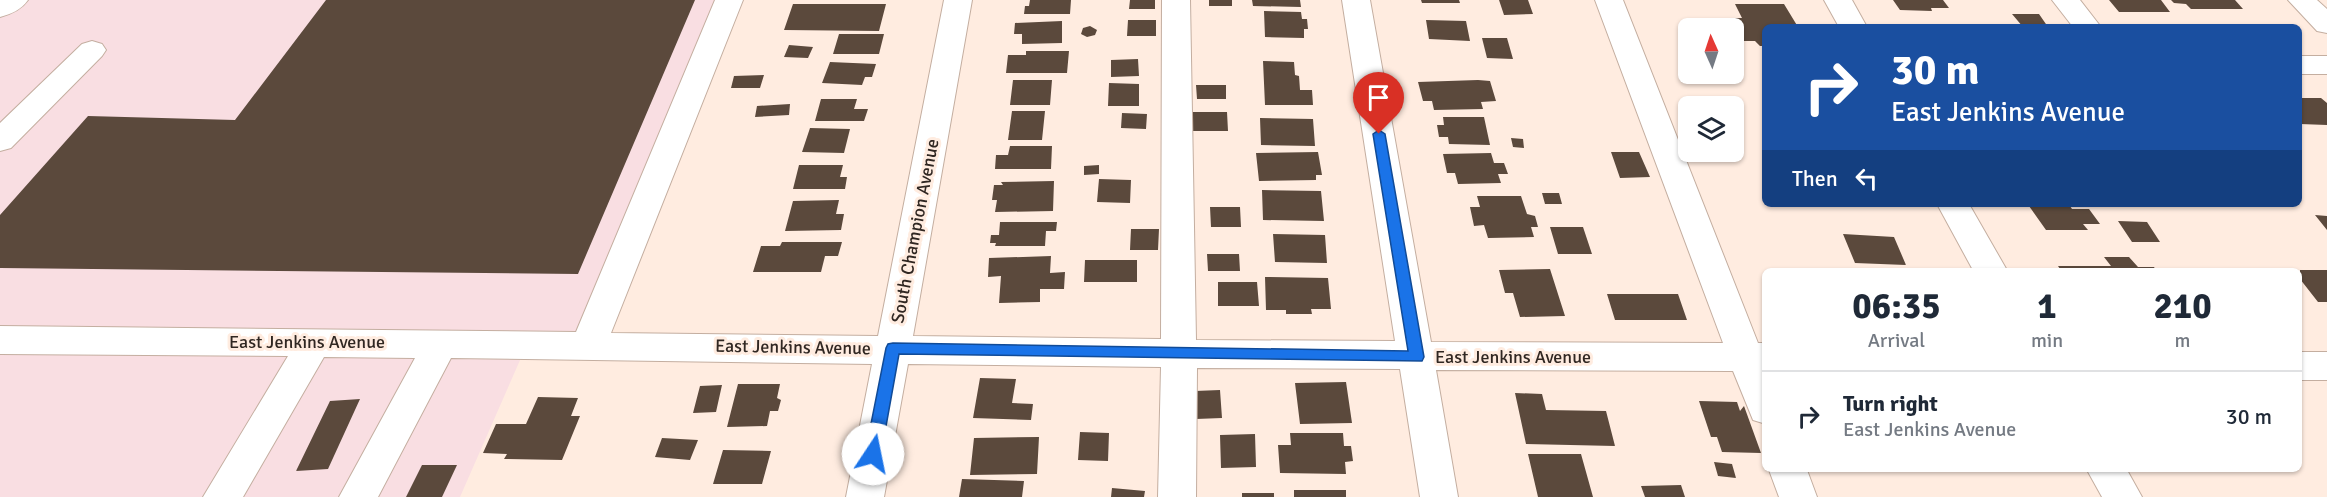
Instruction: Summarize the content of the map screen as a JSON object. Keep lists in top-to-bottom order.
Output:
{
  "streets": {
    "street": ["South Champion Avenue", "East Jenkins Avenue"]
  },
  "crossings": [
    ["South Champion Avenue", "East Jenkins Avenue"]
  ],
  "north": "top",
  "page": {
    "turn": ["30 m", "East Jenkins Avenue"],
    "then": "Then",
    "eta": [
      "06:35",
      "Arrival",
      "1",
      "min",
      "210",
      "m"
    ],
    "list": [
      {
        "name": "Turn right",
        "note": "East Jenkins Avenue",
        "value": "30 m"
      }
    ]
  }
}
